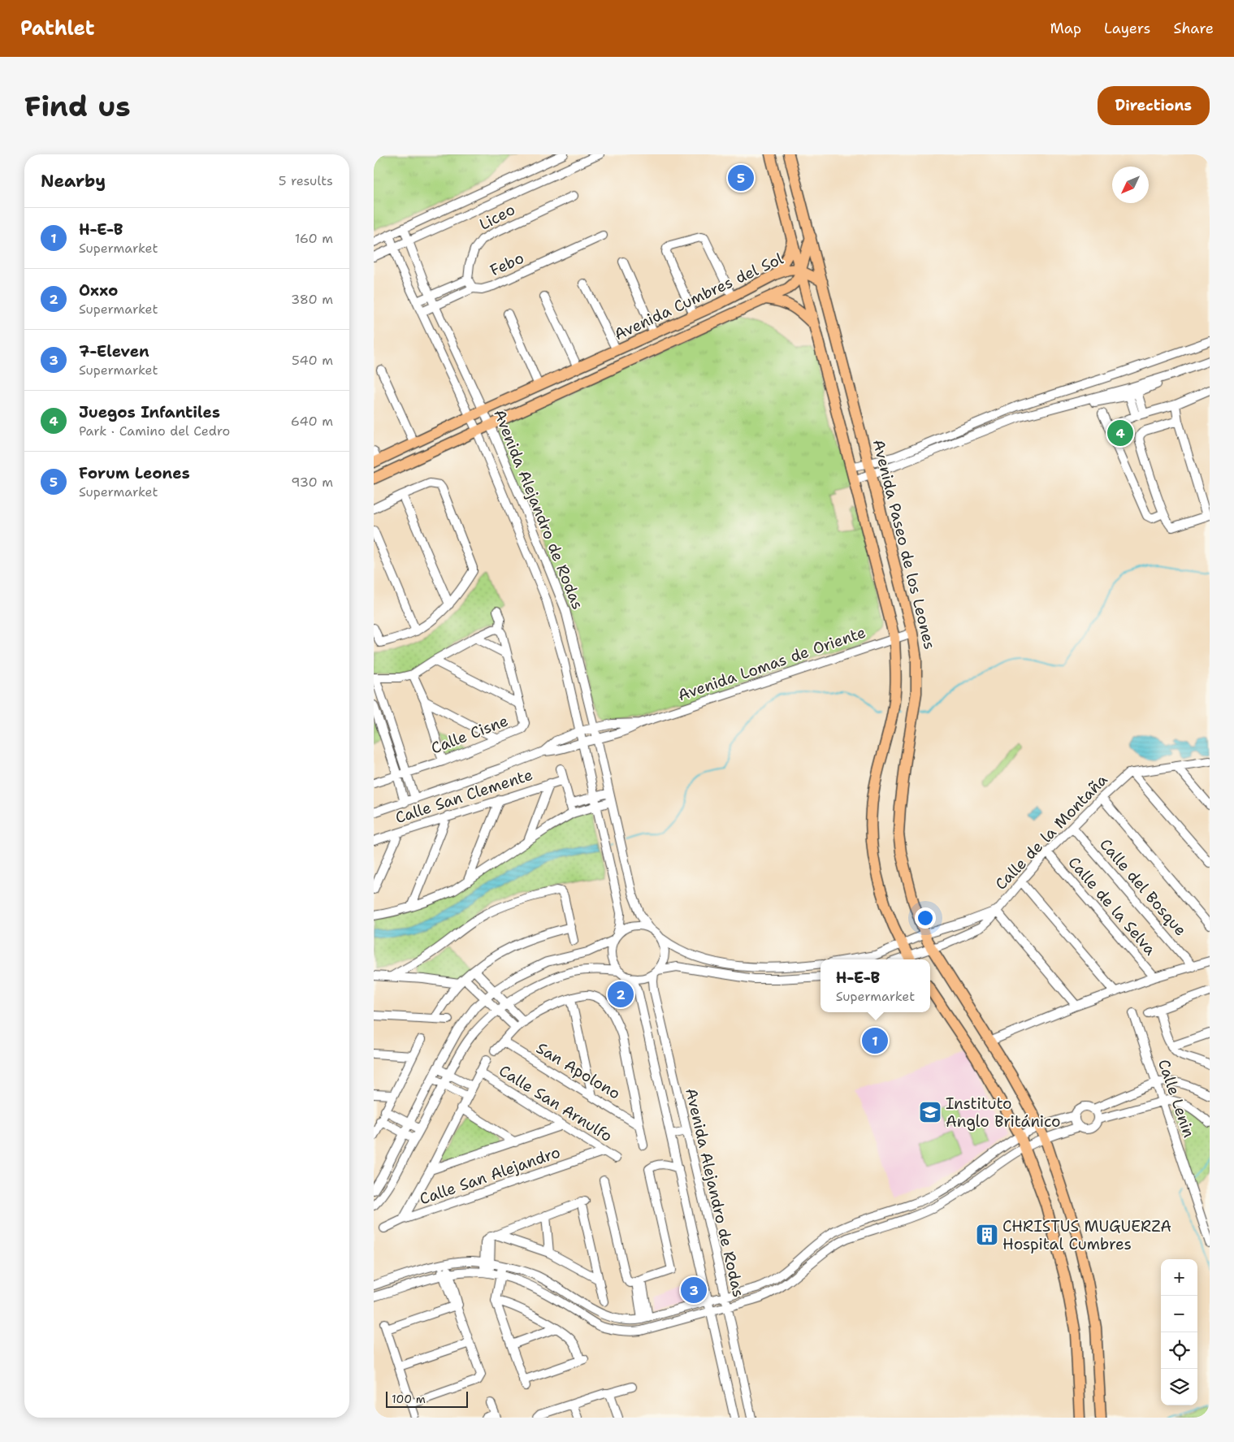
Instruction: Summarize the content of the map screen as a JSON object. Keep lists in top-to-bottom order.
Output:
{
  "streets": {
    "main road": ["Avenida Cumbres del Sol", "Avenida Paseo de los Leones"],
    "street": [
      "Liceo",
      "Febo",
      "Avenida Alejandro de Rodas",
      "Avenida Lomas de Oriente",
      "Calle Cisne",
      "Calle San Clemente",
      "Calle de la Montaña",
      "Calle del Bosque",
      "Calle de la Selva",
      "San Apolono",
      "Calle Lenin",
      "Calle San Arnulfo",
      "Calle San Alejandro"
    ]
  },
  "crossings": [
    ["Febo", "Avenida Alejandro de Rodas"],
    ["Avenida Cumbres del Sol", "Avenida Alejandro de Rodas"],
    ["Avenida Alejandro de Rodas", "Avenida Lomas de Oriente"],
    ["Avenida Paseo de los Leones", "Avenida Lomas de Oriente"],
    ["Avenida Paseo de los Leones", "Calle de la Montaña"],
    ["Calle de la Montaña", "Calle del Bosque"],
    ["Calle de la Montaña", "Calle de la Selva"],
    ["Calle San Arnulfo", "Calle San Alejandro"]
  ],
  "places": {
    "school or university": ["Instituto Anglo Británico"],
    "building": ["CHRISTUS MUGUERZA Hospital Cumbres"]
  },
  "scale_bar": "100 m",
  "north": "bottom left",
  "page": {
    "header": "Pathlet",
    "nav": ["Map", "Layers", "Share"],
    "buttons": "Directions",
    "title": "Find us",
    "heading": ["Nearby", "5 results"],
    "pins": [
      "5",
      "4",
      "2",
      "1",
      "3"
    ],
    "list": [
      {
        "mark": "1",
        "name": "H-E-B",
        "note": "Supermarket",
        "value": "160 m"
      },
      {
        "mark": "2",
        "name": "Oxxo",
        "note": "Supermarket",
        "value": "380 m"
      },
      {
        "mark": "3",
        "name": "7-Eleven",
        "note": "Supermarket",
        "value": "540 m"
      },
      {
        "mark": "4",
        "name": "Juegos Infantiles",
        "note": "Park · Camino del Cedro",
        "value": "640 m"
      },
      {
        "mark": "5",
        "name": "Forum Leones",
        "note": "Supermarket",
        "value": "930 m"
      }
    ],
    "popup": ["H-E-B", "Supermarket"],
    "map_buttons": ["+", "−"],
    "scale": "100 m"
  }
}
